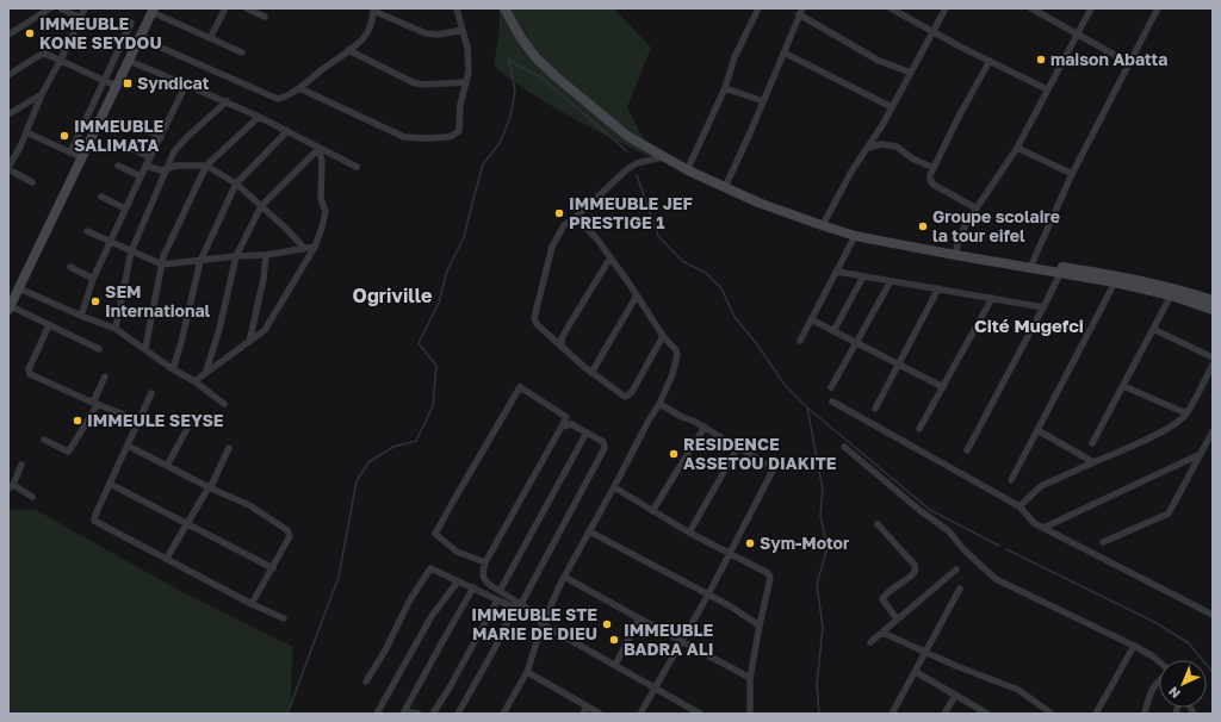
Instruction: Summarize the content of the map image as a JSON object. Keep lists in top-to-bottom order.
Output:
{
  "districts": ["Ogriville", "Cité Mugefci"],
  "places": {
    "other": [
      "IMMEUBLE KONE SEYDOU",
      "maison Abatta",
      "IMMEUBLE SALIMATA",
      "IMMEUBLE JEF PRESTIGE 1",
      "Groupe scolaire la tour eifel",
      "SEM International",
      "IMMEULE SEYSE",
      "RESIDENCE ASSETOU DIAKITE",
      "Sym-Motor",
      "IMMEUBLE STE MARIE DE DIEU",
      "IMMEUBLE BADRA ALI"
    ],
    "transit": ["Syndicat"]
  },
  "north": "bottom left"
}
